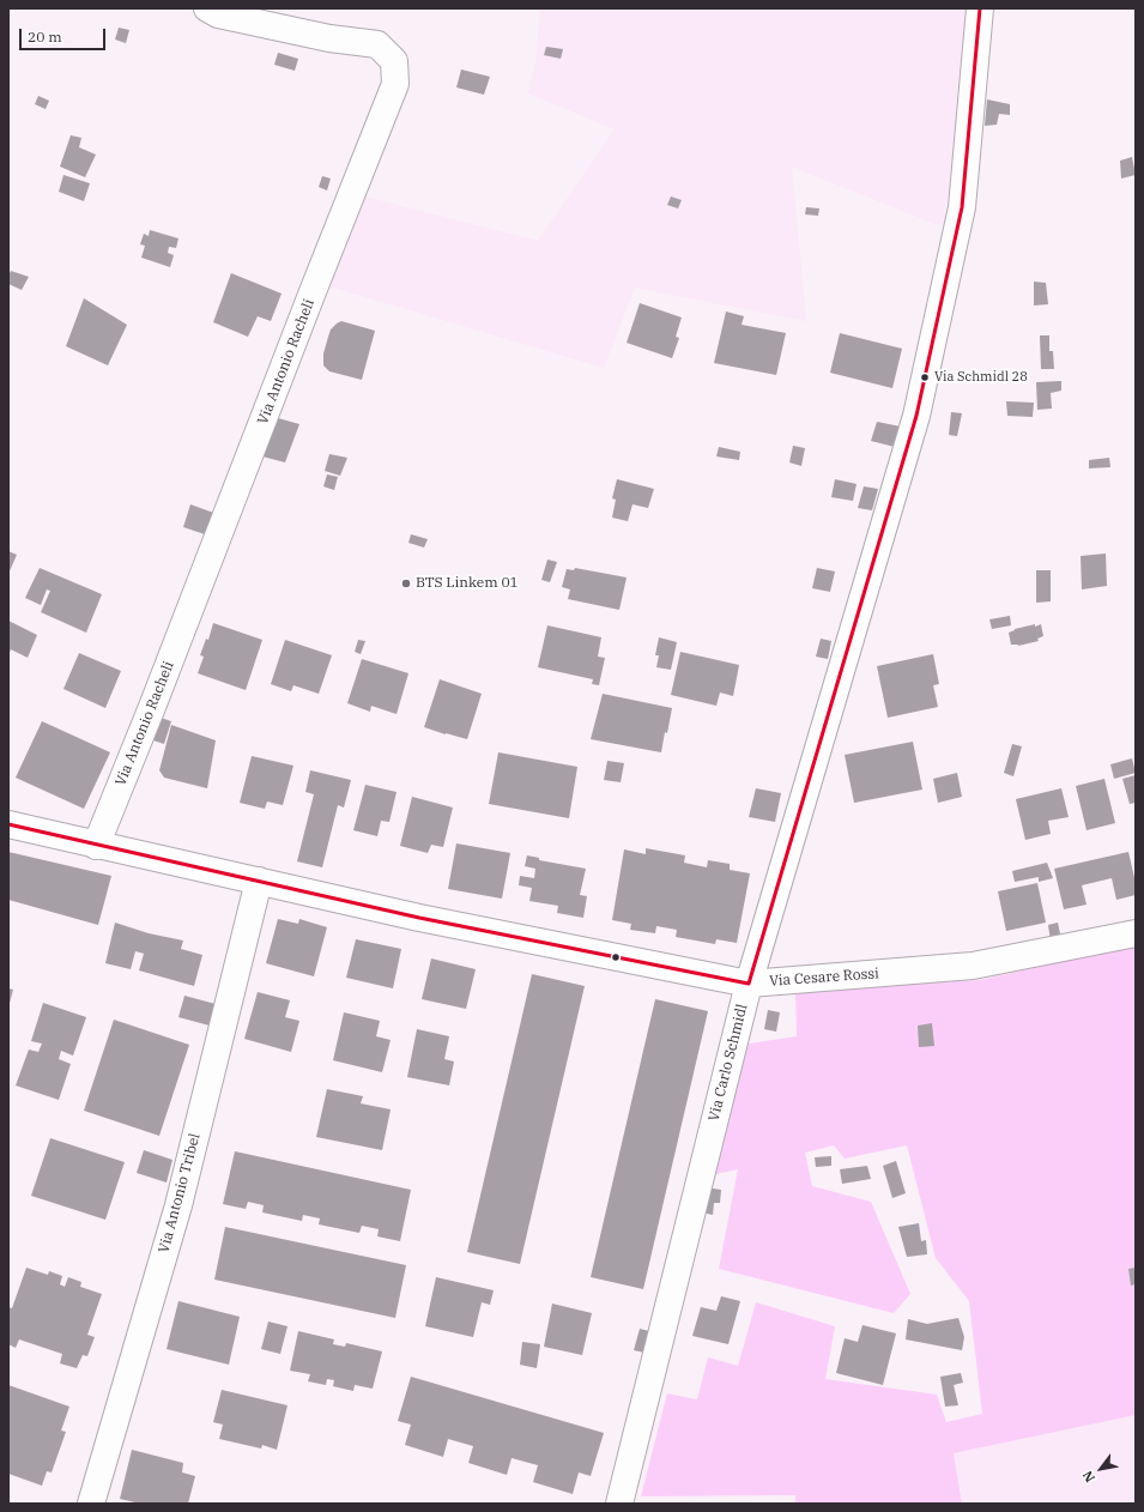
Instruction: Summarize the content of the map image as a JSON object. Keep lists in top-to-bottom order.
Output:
{
  "streets": {
    "street": [
      "Via Antonio Racheli",
      "Via Cesare Rossi",
      "Via Carlo Schmidl",
      "Via Antonio Tribel"
    ]
  },
  "crossings": [
    ["Via Antonio Racheli", "Via Cesare Rossi"],
    ["Via Cesare Rossi", "Via Carlo Schmidl"],
    ["Via Cesare Rossi", "Via Antonio Tribel"]
  ],
  "places": ["Via Schmidl 28", "BTS Linkem 01"],
  "scale_bar": "20 m",
  "north": "bottom left"
}
